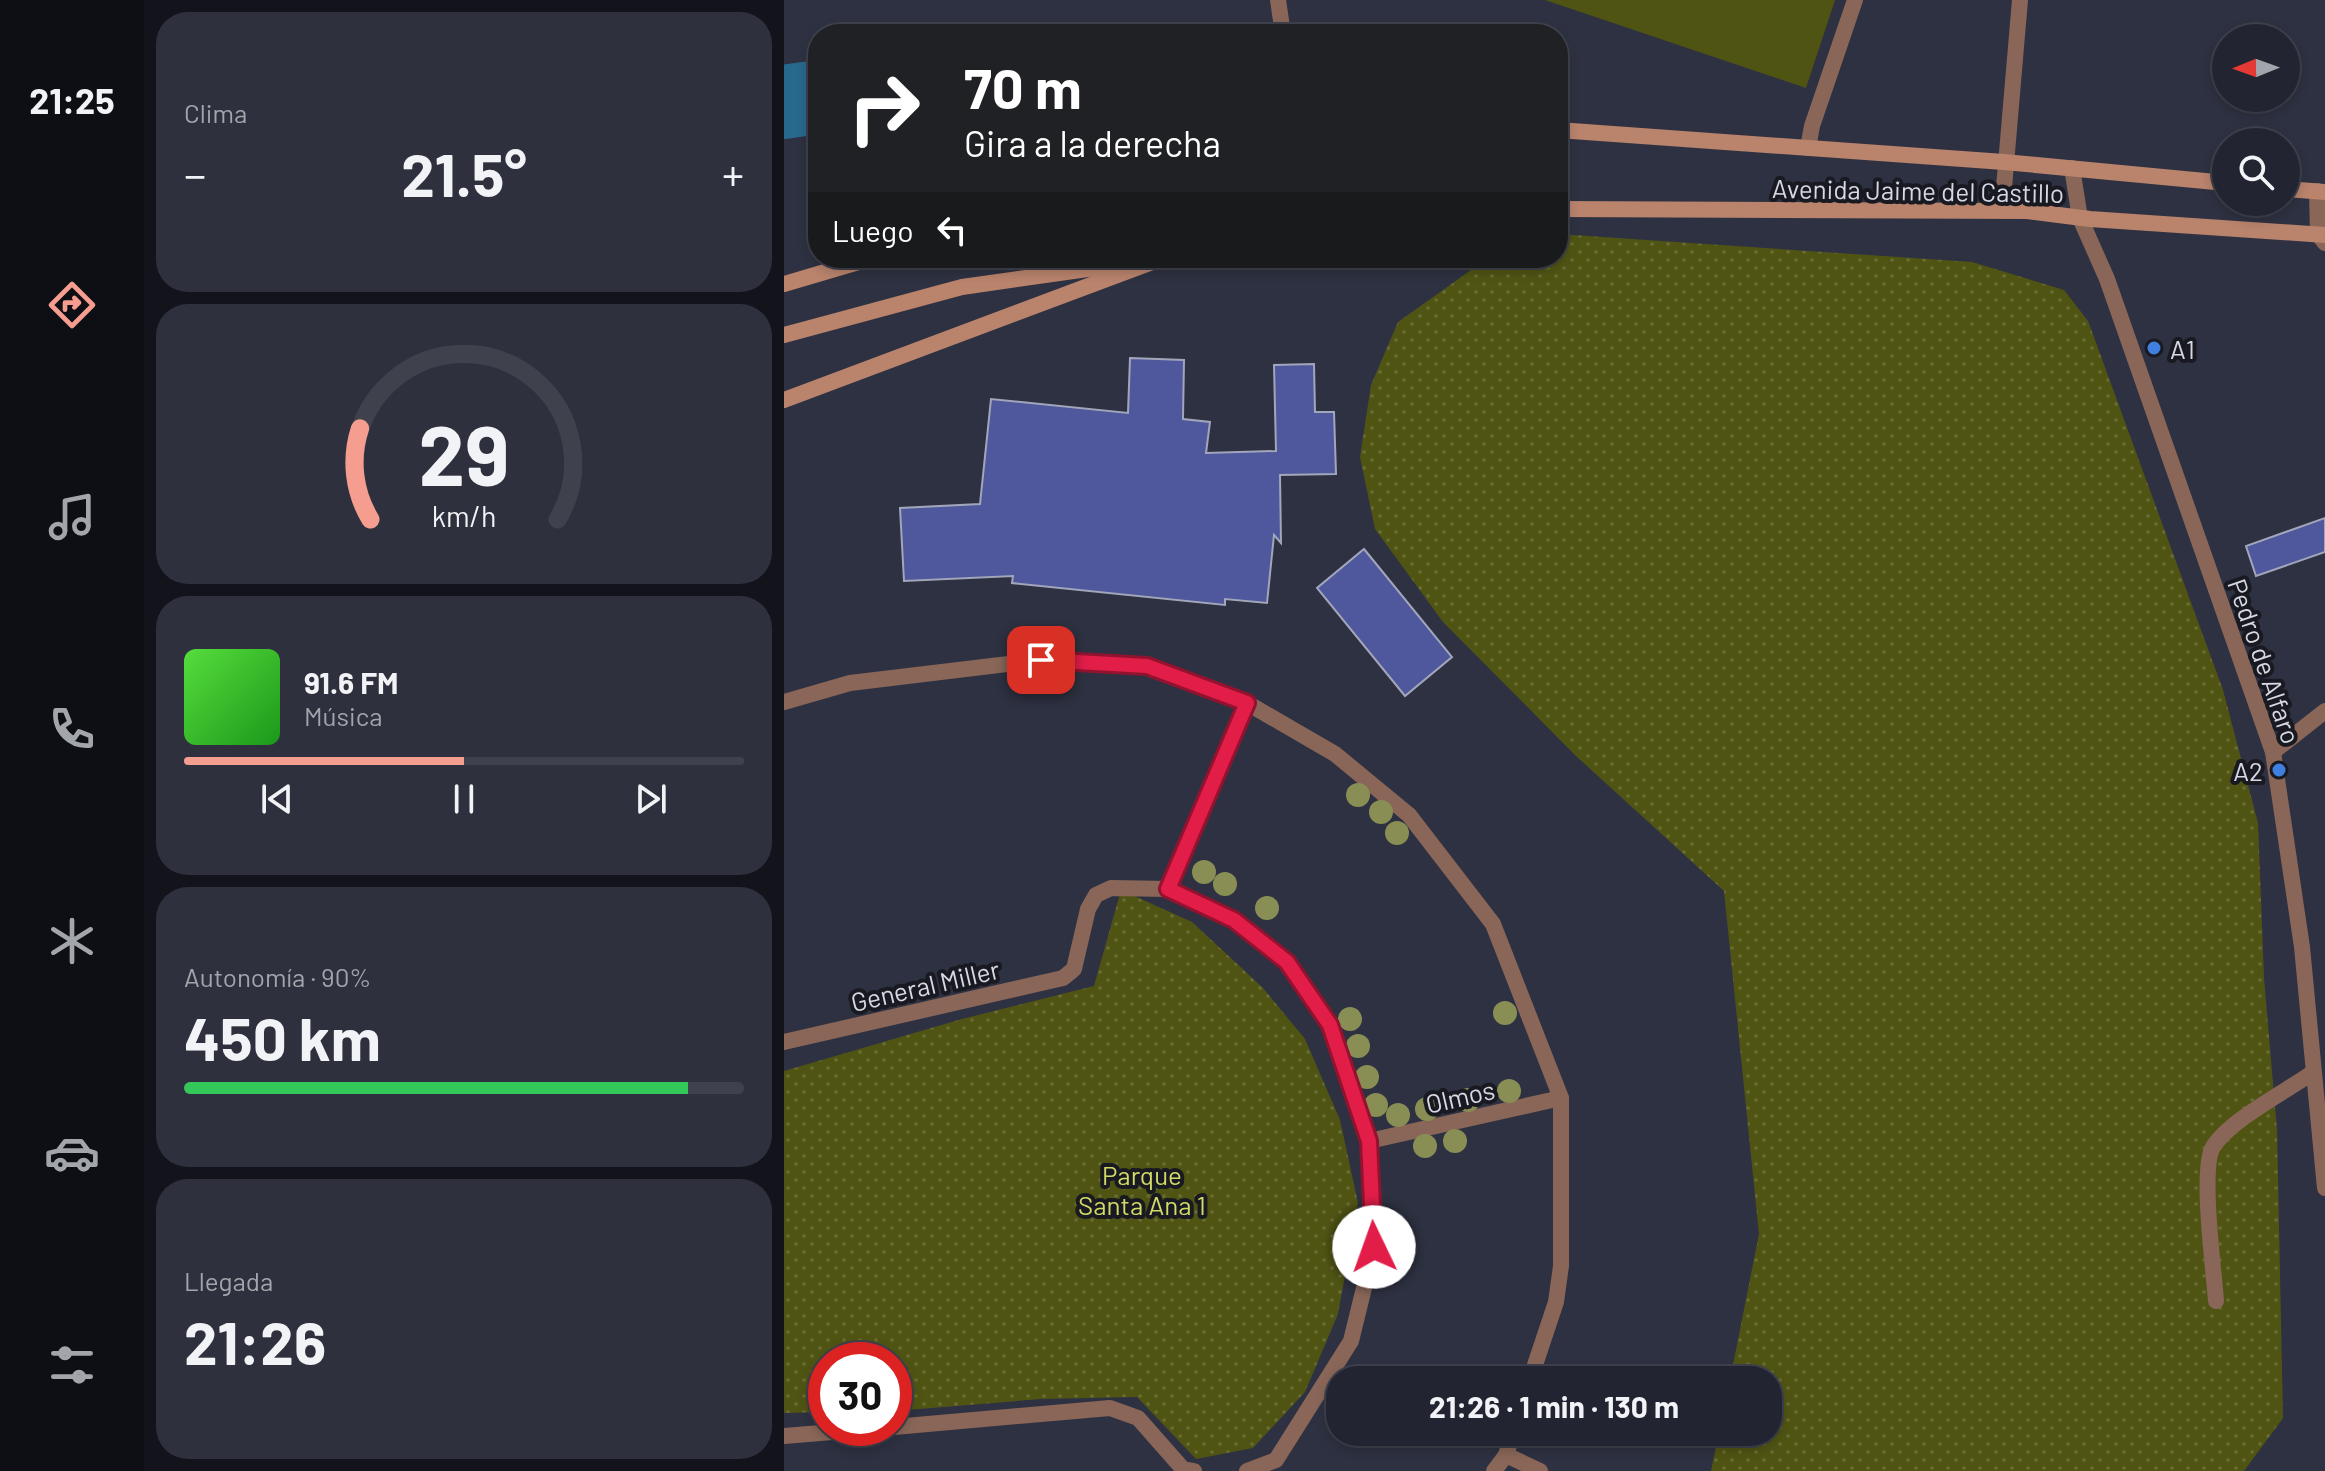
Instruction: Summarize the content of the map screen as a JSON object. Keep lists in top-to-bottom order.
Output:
{
  "streets": {
    "main road": ["Avenida Jaime del Castillo"],
    "street": ["Pedro de Alfaro", "General Miller", "Olmos"]
  },
  "crossings": [
    ["Avenida Jaime del Castillo", "Pedro de Alfaro"]
  ],
  "parks": ["Parque Santa Ana 1"],
  "places": ["A1", "A2"],
  "north": "left",
  "page": {
    "tabs": "21:25",
    "tile": [
      "Clima",
      ["Autonomía · 90%", "450 km"],
      ["Llegada", "21:26"]
    ],
    "turn": ["70 m", "Gira a la derecha"],
    "heat": ["−", "21.5°", "+"],
    "then": "Luego",
    "song": ["91.6 FM", "Música"],
    "limit": "30",
    "trip": "21:26 · 1 min · 130 m",
    "gauge": ["29", "km/h"]
  }
}
